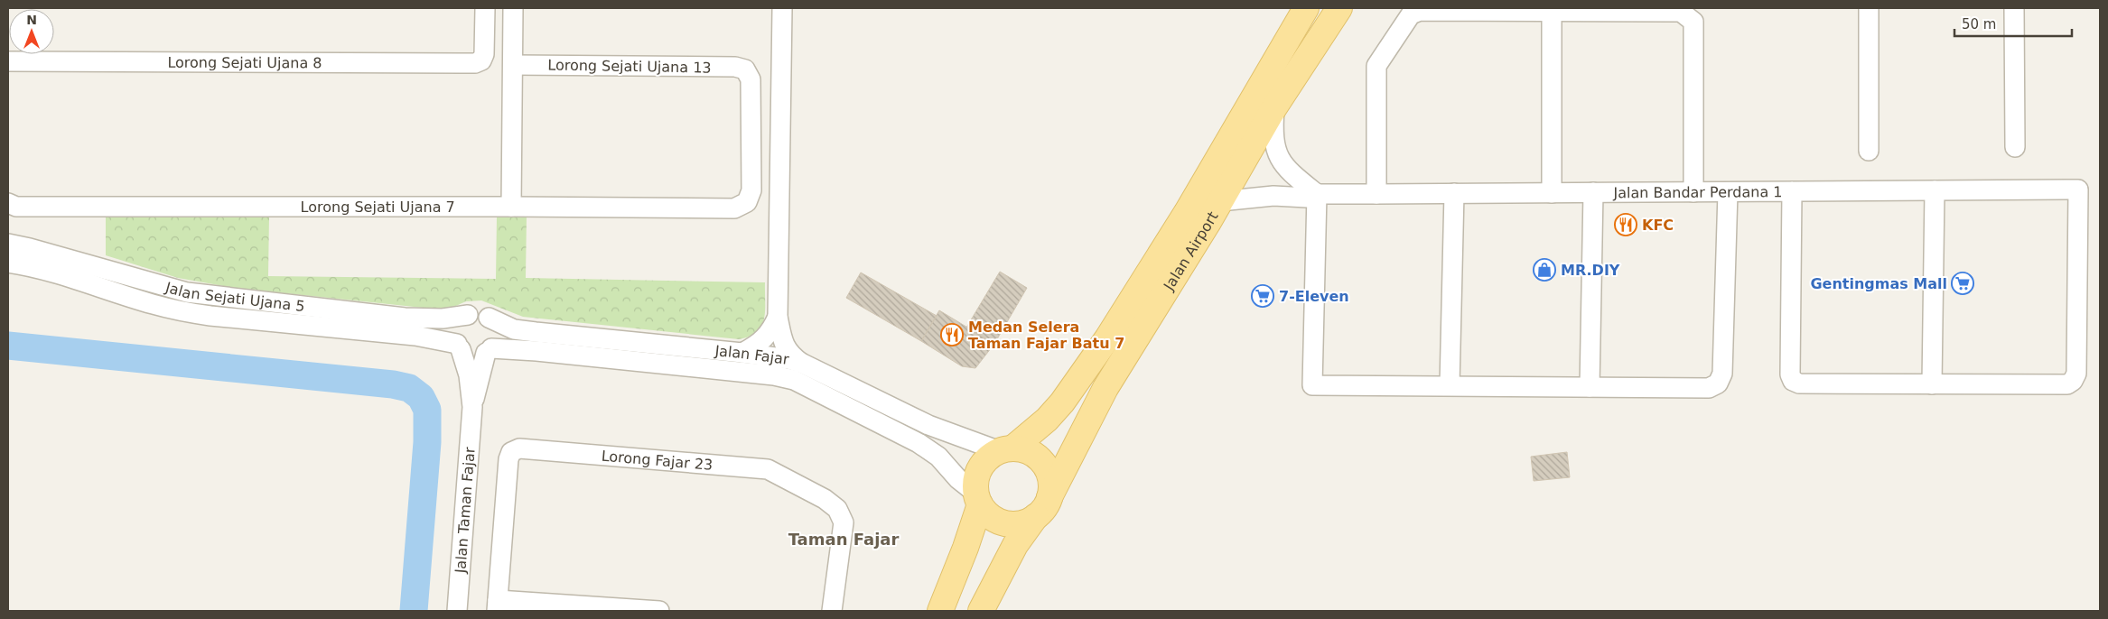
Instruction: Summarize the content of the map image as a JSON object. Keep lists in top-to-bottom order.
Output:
{
  "streets": {
    "main road": ["Jalan Airport"],
    "street": [
      "Lorong Sejati Ujana 8",
      "Lorong Sejati Ujana 13",
      "Jalan Bandar Perdana 1",
      "Lorong Sejati Ujana 7",
      "Jalan Sejati Ujana 5",
      "Jalan Fajar",
      "Lorong Fajar 23",
      "Jalan Taman Fajar"
    ]
  },
  "crossings": [
    ["Lorong Sejati Ujana 13", "Lorong Sejati Ujana 7"],
    ["Jalan Bandar Perdana 1", "Jalan Airport"],
    ["Jalan Airport", "Jalan Fajar"],
    ["Jalan Sejati Ujana 5", "Jalan Fajar"]
  ],
  "districts": ["Taman Fajar"],
  "places": {
    "restaurant": ["KFC", "Medan Selera Taman Fajar Batu 7"],
    "shop": ["MR.DIY"],
    "supermarket": ["Gentingmas Mall", "7-Eleven"]
  },
  "scale_bar": "50 m",
  "north": "top"
}
